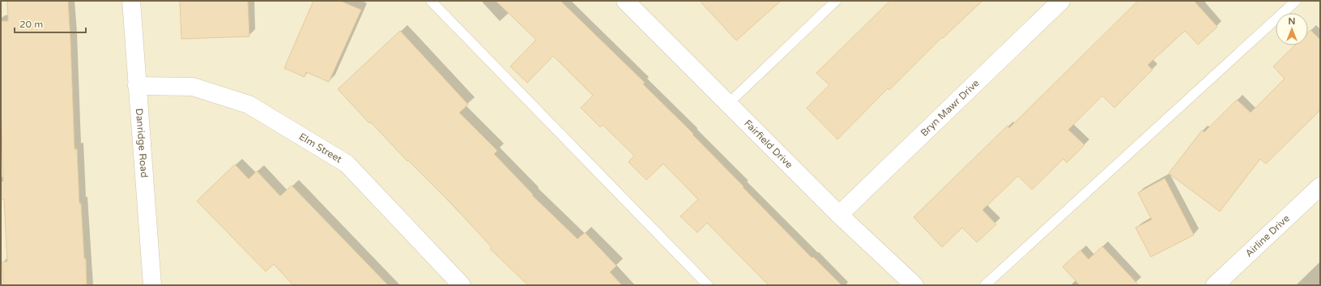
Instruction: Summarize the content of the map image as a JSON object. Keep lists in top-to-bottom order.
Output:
{
  "streets": {
    "street": [
      "Bryn Mawr Drive",
      "Danridge Road",
      "Fairfield Drive",
      "Elm Street",
      "Airline Drive"
    ]
  },
  "crossings": [
    ["Bryn Mawr Drive", "Fairfield Drive"],
    ["Danridge Road", "Elm Street"]
  ],
  "scale_bar": "20 m",
  "north": "top"
}
